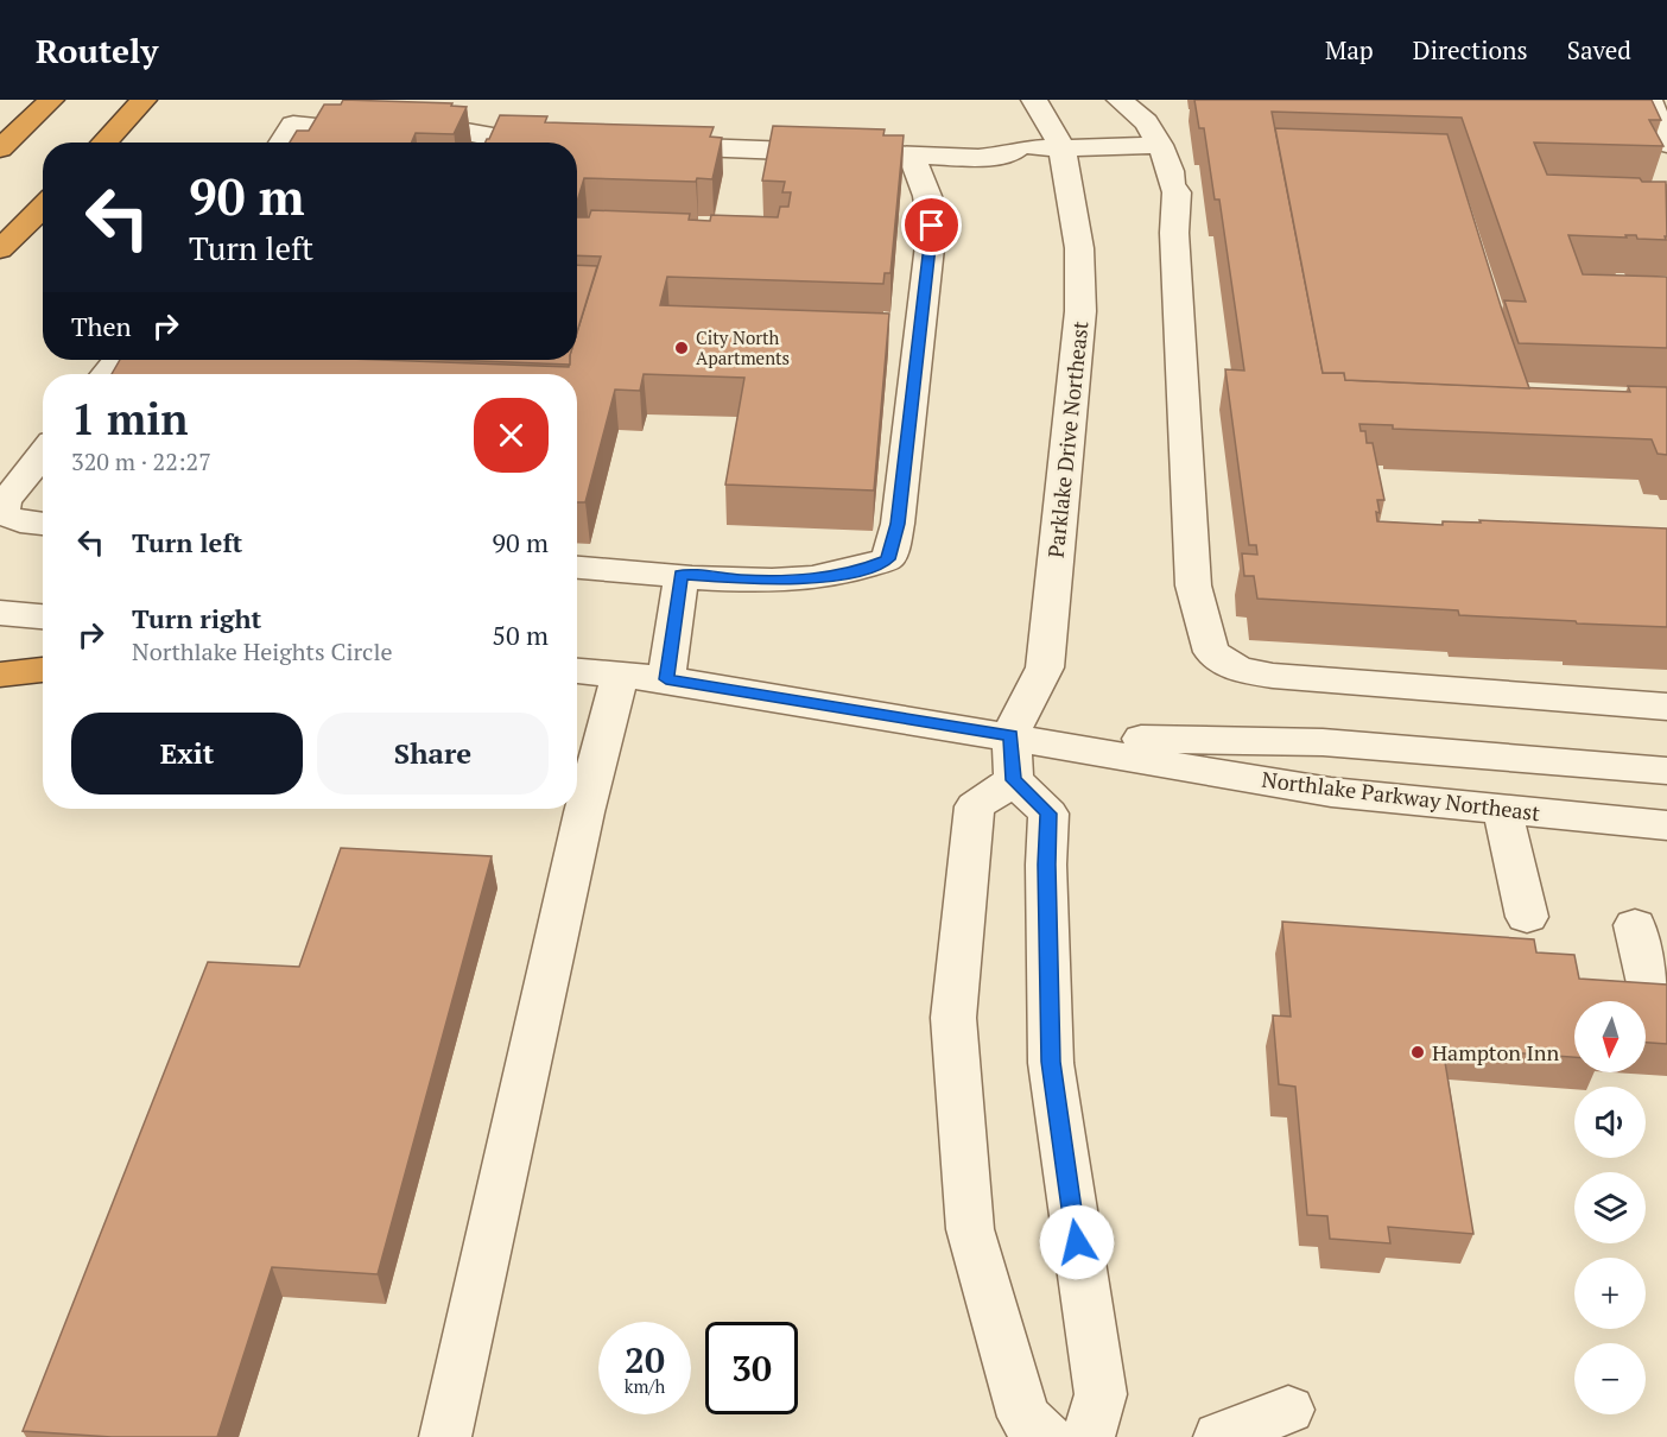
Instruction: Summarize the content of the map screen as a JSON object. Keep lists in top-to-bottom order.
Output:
{
  "streets": {
    "street": ["Parklake Drive Northeast", "Northlake Parkway Northeast"]
  },
  "crossings": [
    ["Parklake Drive Northeast", "Northlake Parkway Northeast"]
  ],
  "places": ["City North Apartments", "Hampton Inn"],
  "north": "bottom",
  "page": {
    "header": "Routely",
    "nav": ["Map", "Directions", "Saved"],
    "turn": ["90 m", "Turn left"],
    "then": "Then",
    "heading": ["1 min", "320 m · 22:27"],
    "list": [
      {
        "name": "Turn left",
        "value": "90 m"
      },
      {
        "name": "Turn right",
        "note": "Northlake Heights Circle",
        "value": "50 m"
      }
    ],
    "buttons": ["Exit", "Share"],
    "map_buttons": ["+", "−"],
    "speed": "20 km/h",
    "limit": "30"
  }
}
